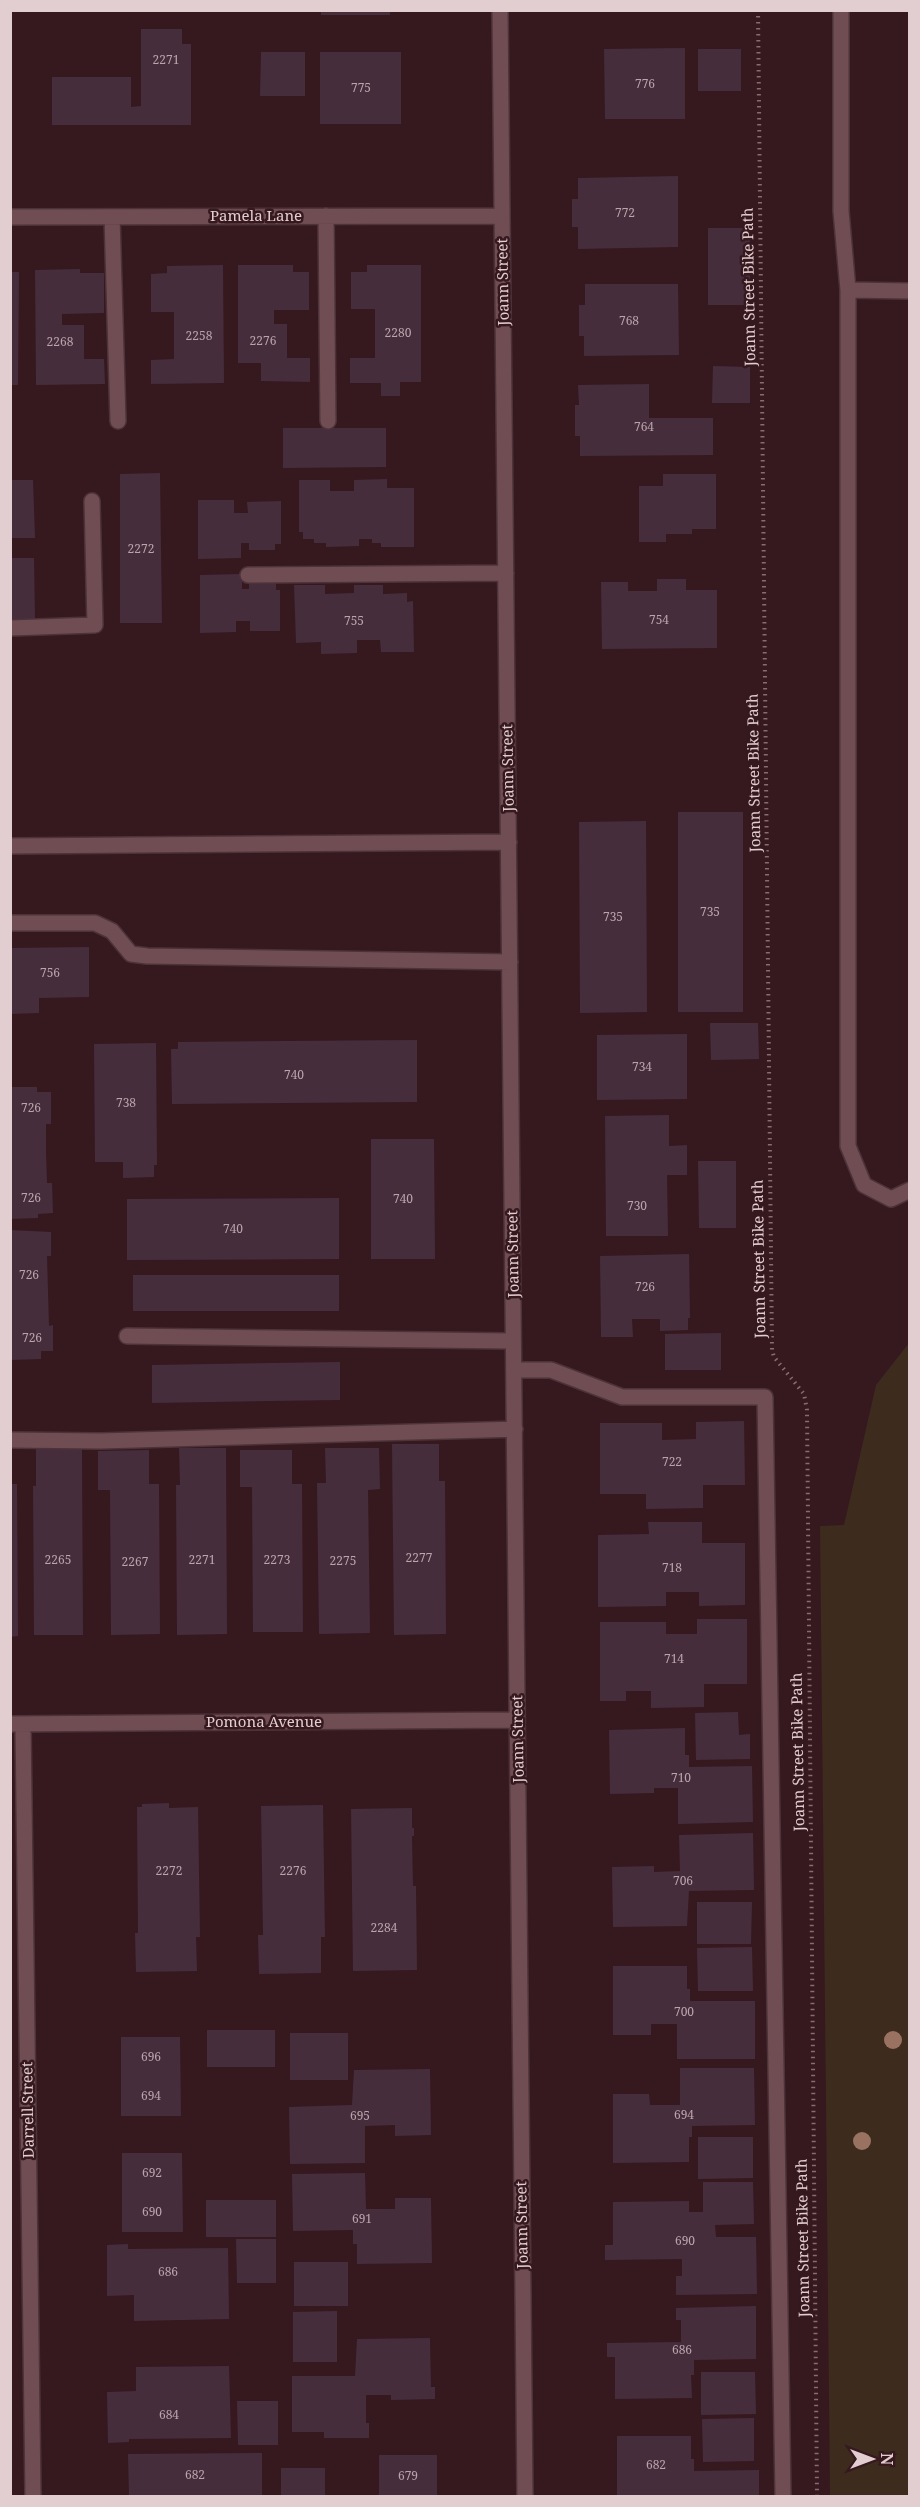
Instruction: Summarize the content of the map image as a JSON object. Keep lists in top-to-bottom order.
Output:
{
  "streets": {
    "street": [
      "Pamela Lane",
      "Joann Street",
      "Pomona Avenue",
      "Darrell Street"
    ],
    "path": ["Joann Street Bike Path"]
  },
  "crossings": [
    ["Pamela Lane", "Joann Street"],
    ["Joann Street", "Pomona Avenue"],
    ["Pomona Avenue", "Darrell Street"]
  ],
  "house_numbers": [
    "2271",
    "776",
    "775",
    "772",
    "768",
    "2280",
    "2258",
    "2276",
    "2268",
    "764",
    "2272",
    "754",
    "755",
    "735",
    "735",
    "756",
    "734",
    "740",
    "738",
    "726",
    "726",
    "740",
    "730",
    "740",
    "726",
    "726",
    "726",
    "722",
    "2277",
    "2265",
    "2271",
    "2273",
    "2275",
    "2267",
    "718",
    "714",
    "710",
    "2272",
    "2276",
    "706",
    "2284",
    "700",
    "696",
    "694",
    "694",
    "695",
    "692",
    "690",
    "691",
    "690",
    "686",
    "686",
    "684",
    "682",
    "682",
    "679"
  ],
  "north": "right"
}
